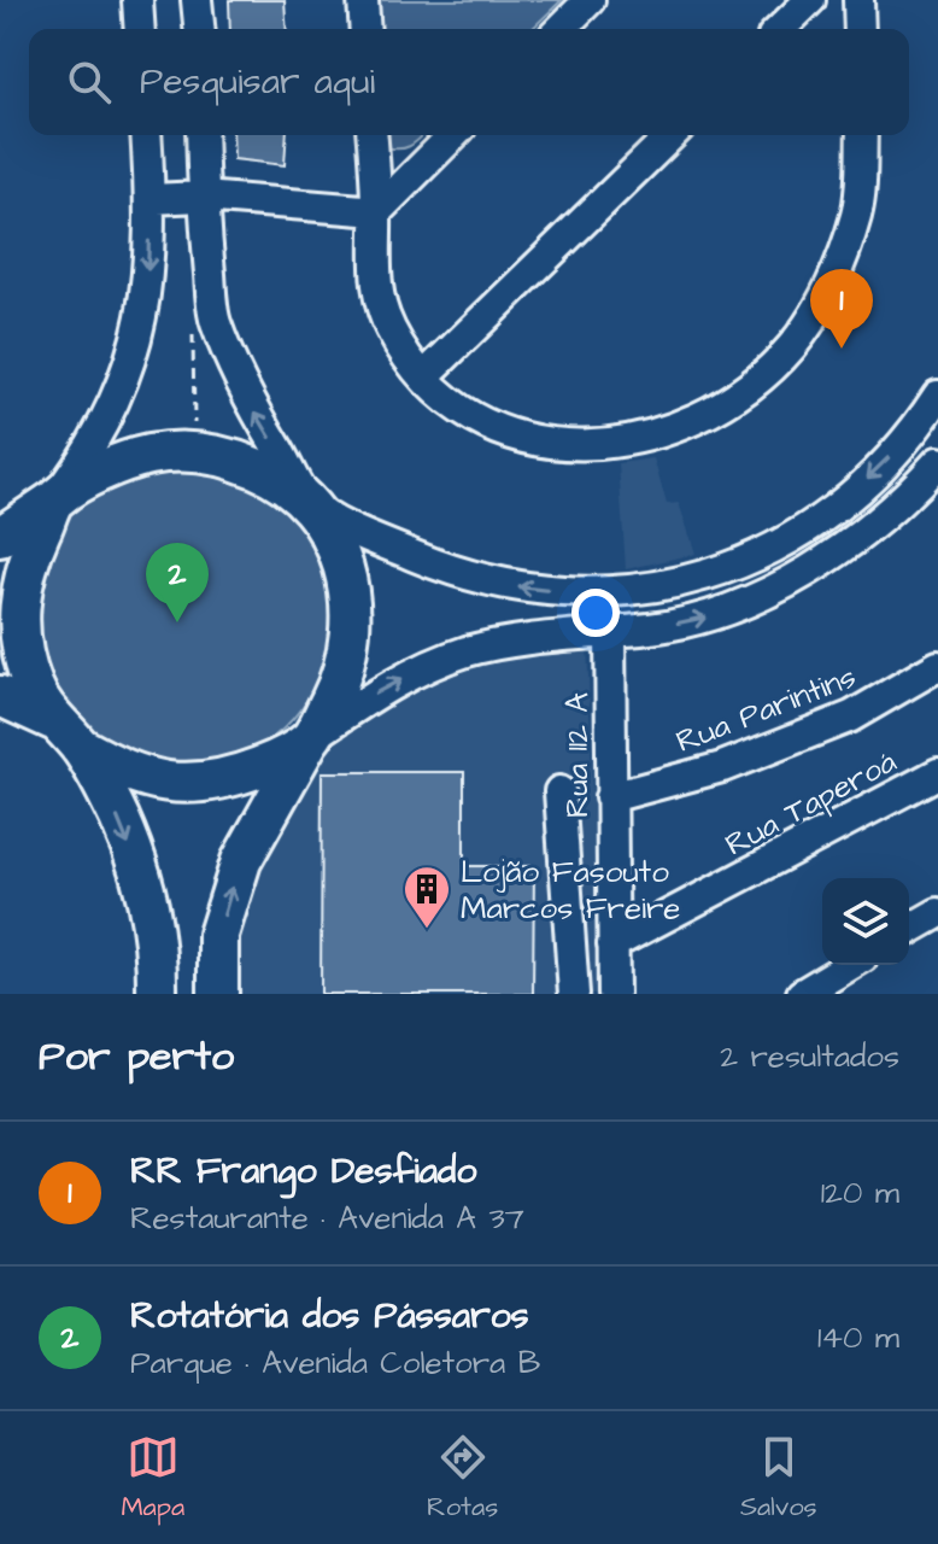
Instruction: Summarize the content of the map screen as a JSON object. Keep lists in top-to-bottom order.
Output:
{
  "streets": {
    "street": ["Rua Parintins", "Rua 112 A", "Rua Taperoá"]
  },
  "crossings": [
    ["Rua Parintins", "Rua 112 A"],
    ["Rua 112 A", "Rua Taperoá"]
  ],
  "places": {
    "building": ["Lojão Fasouto Marcos Freire"]
  },
  "page": {
    "search": "Pesquisar aqui",
    "pins": ["1", "2"],
    "heading": ["Por perto", "2 resultados"],
    "list": [
      {
        "mark": "1",
        "name": "RR Frango Desfiado",
        "note": "Restaurante · Avenida A 37",
        "value": "120 m"
      },
      {
        "mark": "2",
        "name": "Rotatória dos Pássaros",
        "note": "Parque · Avenida Coletora B",
        "value": "140 m"
      }
    ],
    "nav": ["Mapa", "Rotas", "Salvos"]
  }
}
